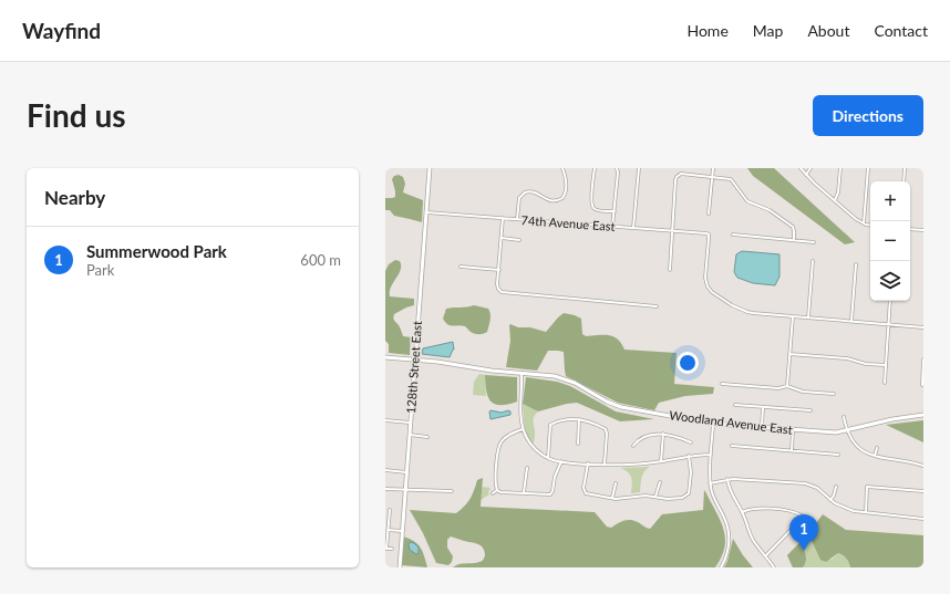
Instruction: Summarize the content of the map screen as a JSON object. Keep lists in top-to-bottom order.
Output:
{
  "streets": {
    "street": ["74th Avenue East", "128th Street East", "Woodland Avenue East"]
  },
  "crossings": [
    ["74th Avenue East", "128th Street East"],
    ["128th Street East", "Woodland Avenue East"]
  ],
  "page": {
    "header": "Wayfind",
    "nav": [
      "Home",
      "Map",
      "About",
      "Contact"
    ],
    "buttons": "Directions",
    "title": "Find us",
    "heading": "Nearby",
    "map_buttons": ["+", "−"],
    "list": [
      {
        "mark": "1",
        "name": "Summerwood Park",
        "note": "Park",
        "value": "600 m"
      }
    ],
    "pins": "1"
  }
}
